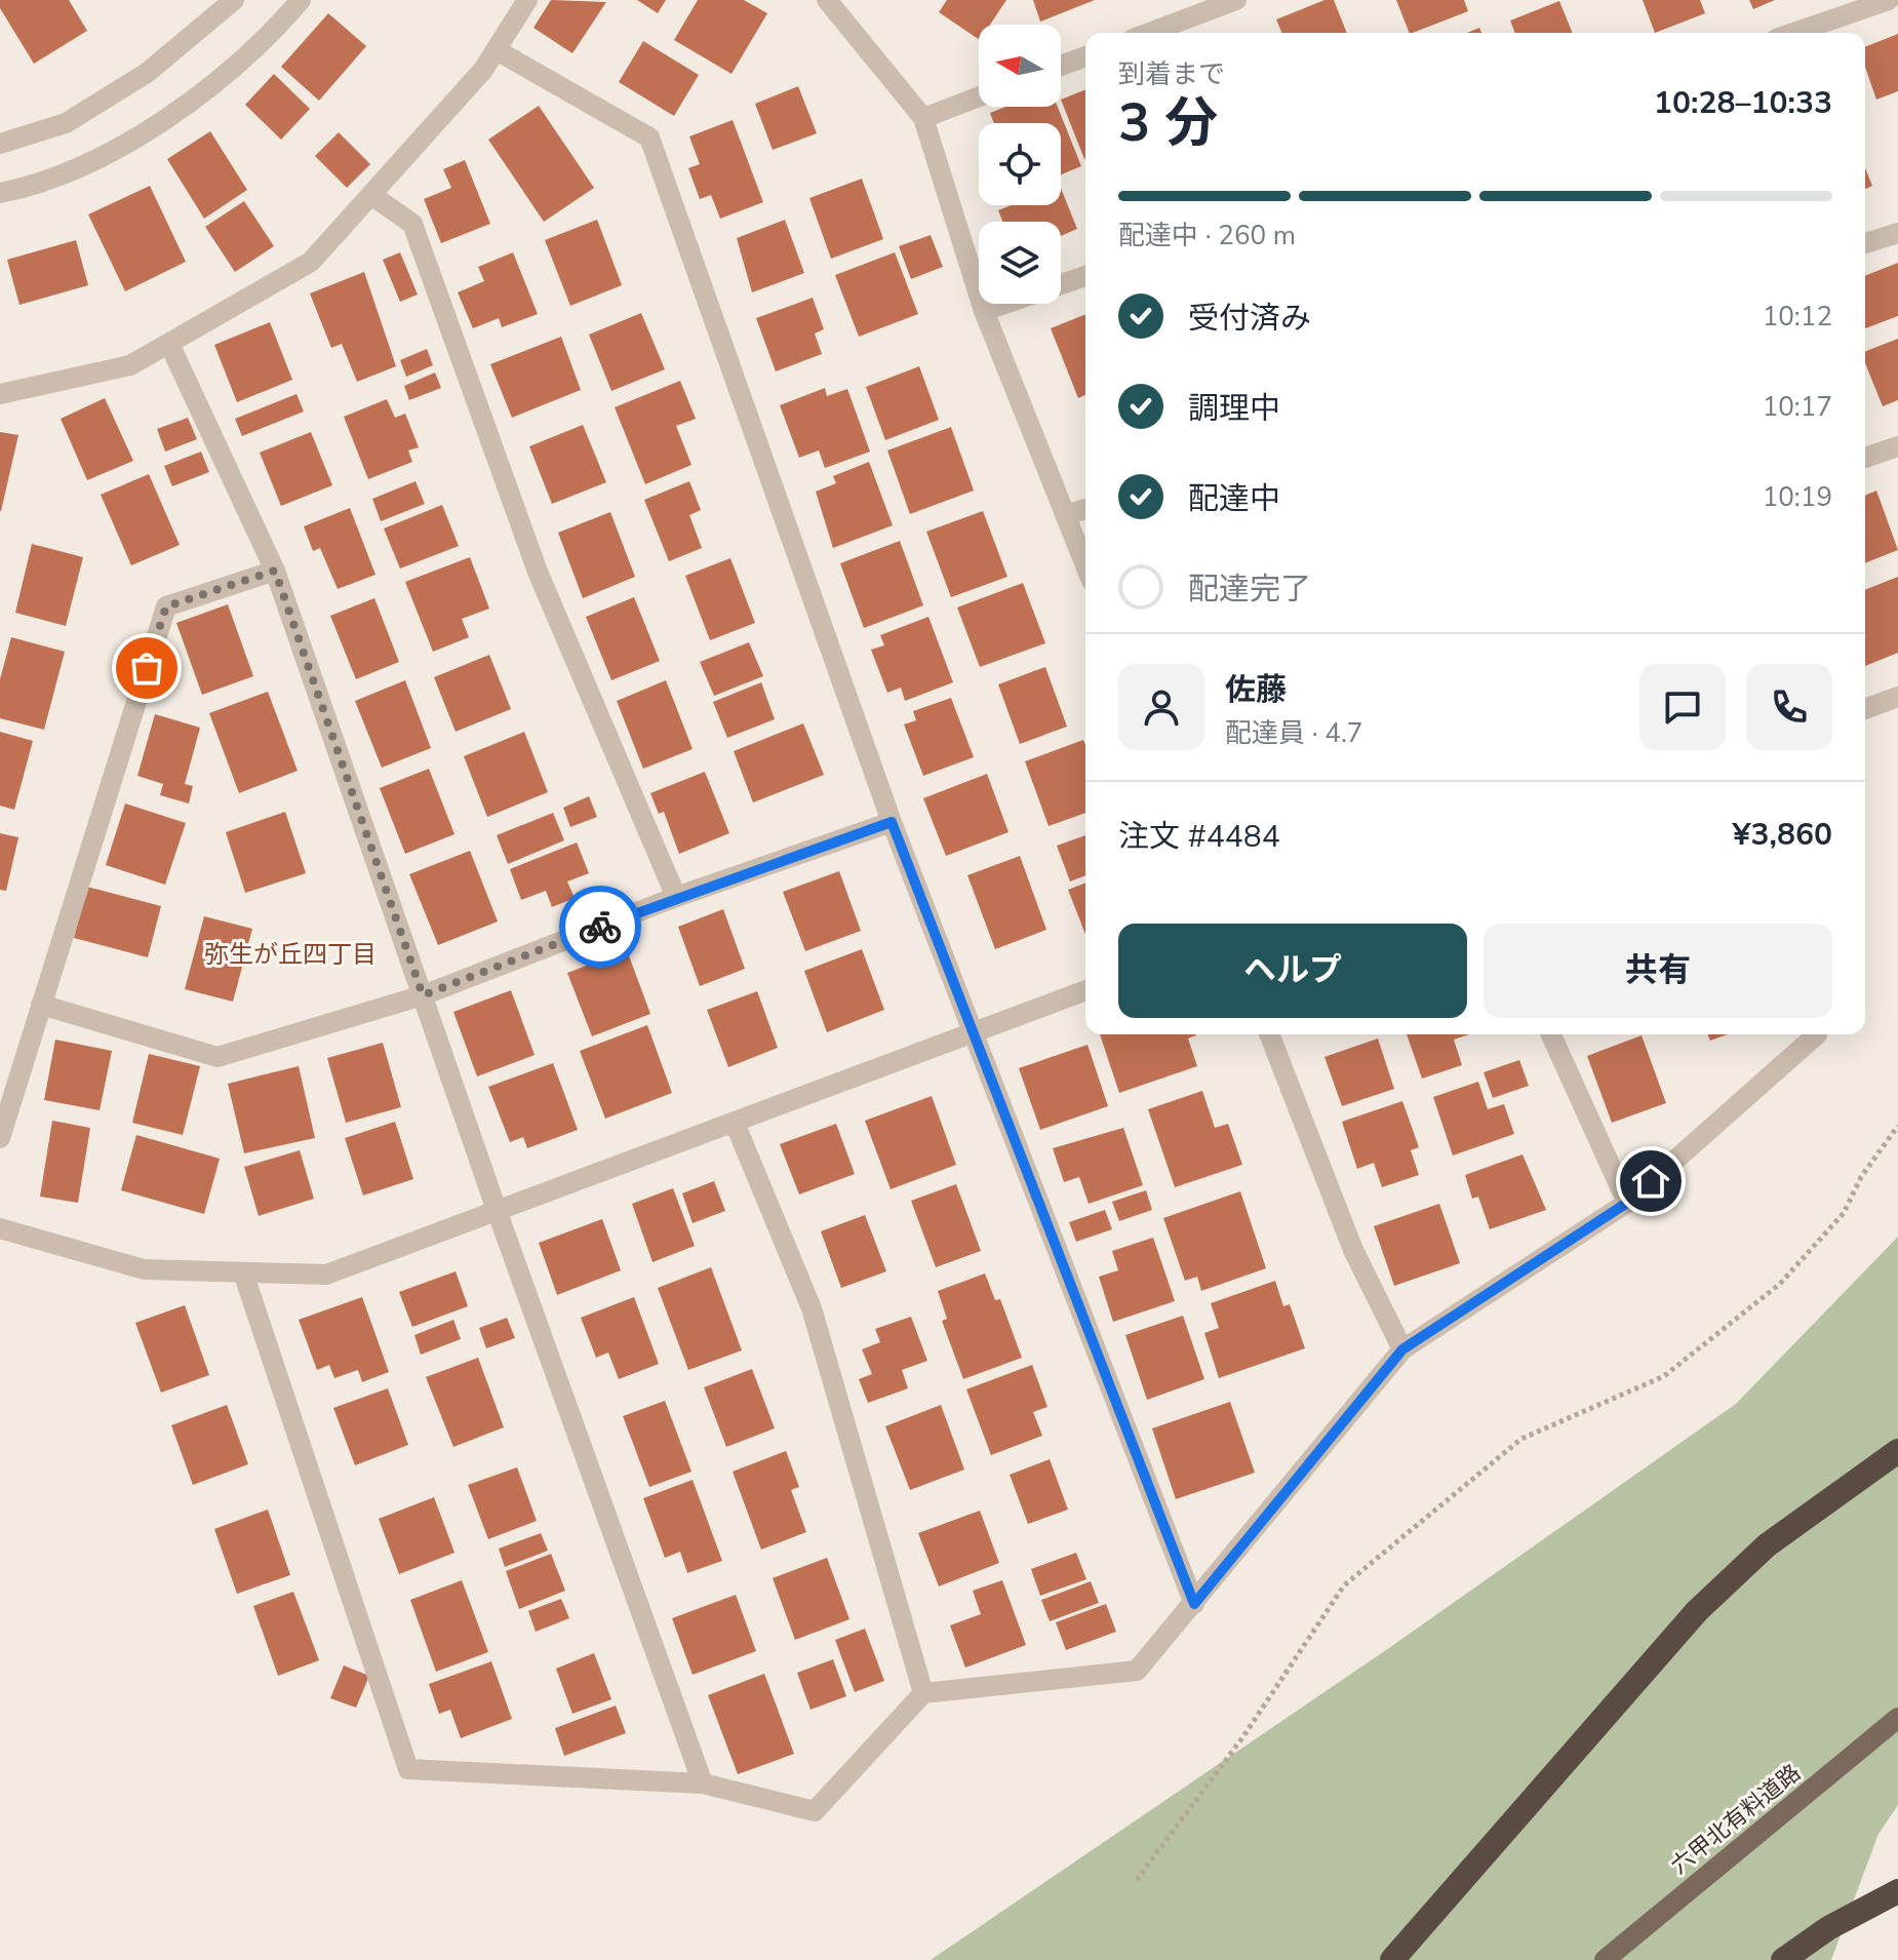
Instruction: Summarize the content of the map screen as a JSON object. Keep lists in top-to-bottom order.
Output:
{
  "streets": {
    "main road": ["六甲北有料道路"]
  },
  "districts": ["弥生が丘四丁目"],
  "north": "left",
  "page": {
    "heading": ["3 分", "到着まで", "10:28–10:33"],
    "panel": [
      "佐藤",
      "配達員 · 4.7",
      "注文 #4484",
      "¥3,860"
    ],
    "bar": "配達中 · 260 m",
    "list": [
      ["受付済み", "10:12"],
      ["調理中", "10:17"],
      ["配達中", "10:19"],
      "配達完了"
    ],
    "buttons": ["ヘルプ", "共有"]
  }
}
